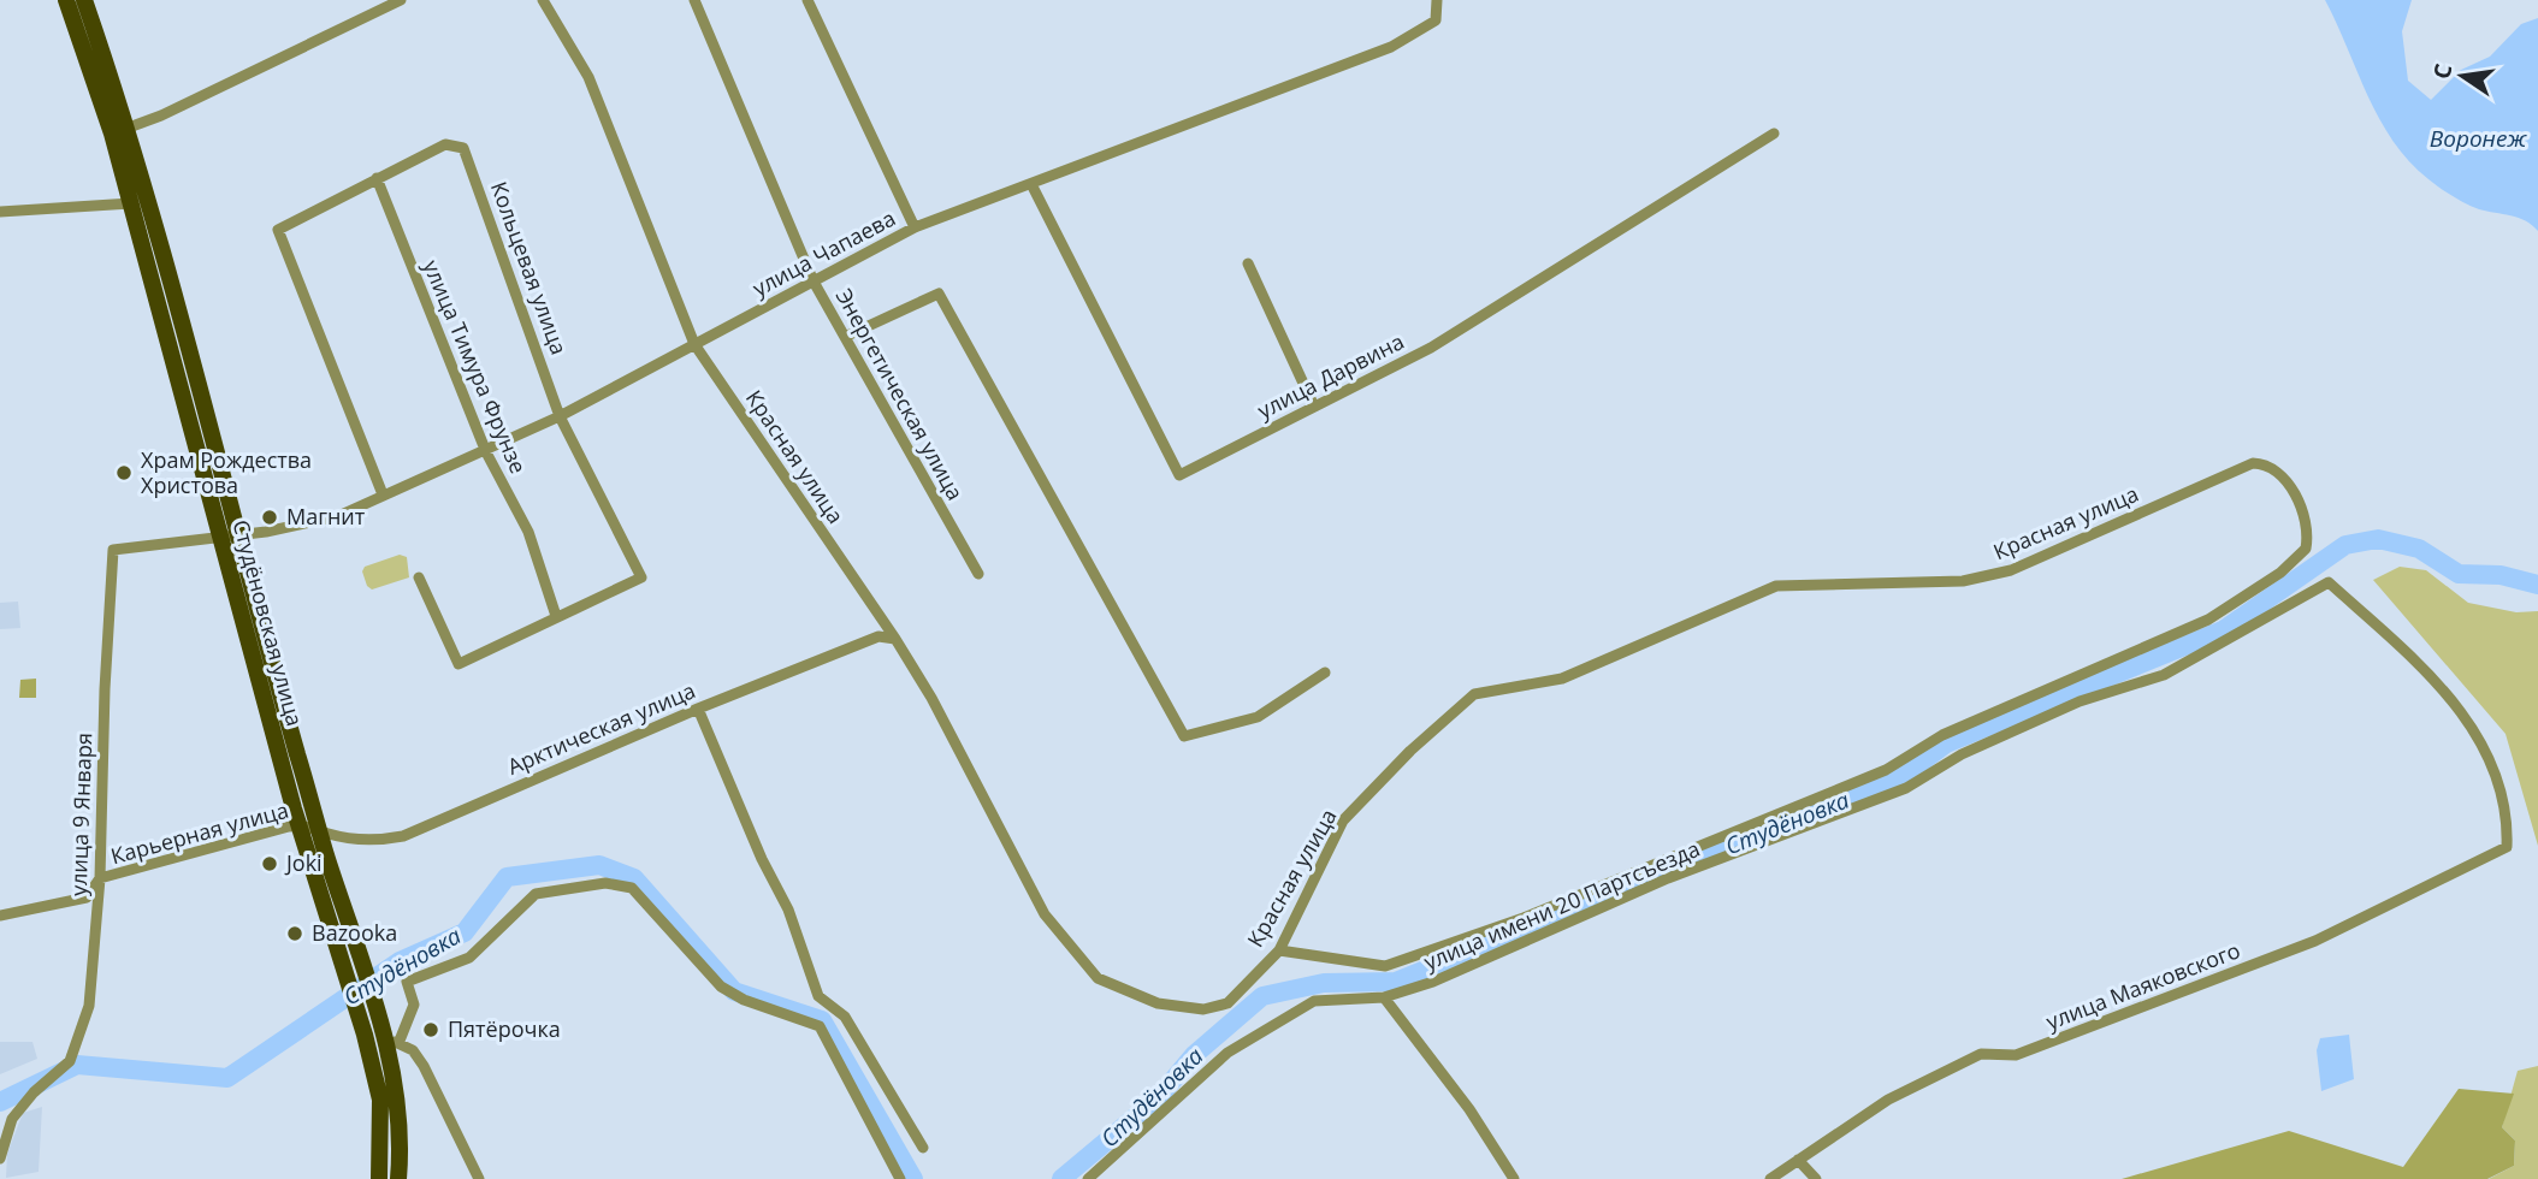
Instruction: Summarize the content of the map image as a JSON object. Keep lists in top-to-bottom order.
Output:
{
  "streets": {
    "main road": ["Студёновская улица"],
    "street": [
      "улица Чапаева",
      "Кольцевая улица",
      "улица Тимура Фрунзе",
      "улица Дарвина",
      "Энергетическая улица",
      "Красная улица",
      "Арктическая улица",
      "улица 9 Января",
      "Карьерная улица",
      "улица имени 20 Партсъезда",
      "улица Маяковского"
    ]
  },
  "crossings": [
    ["улица Чапаева", "Кольцевая улица"],
    ["улица Чапаева", "улица Тимура Фрунзе"],
    ["улица Чапаева", "улица Дарвина"],
    ["улица Чапаева", "Энергетическая улица"],
    ["улица Чапаева", "Красная улица"],
    ["улица Чапаева", "Студёновская улица"],
    ["улица Чапаева", "улица 9 Января"],
    ["Кольцевая улица", "улица Тимура Фрунзе"],
    ["Красная улица", "Арктическая улица"],
    ["Красная улица", "улица имени 20 Партсъезда"],
    ["Студёновская улица", "Арктическая улица"],
    ["Студёновская улица", "улица 9 Января"],
    ["Студёновская улица", "Карьерная улица"],
    ["Арктическая улица", "Карьерная улица"],
    ["улица 9 Января", "Карьерная улица"],
    ["улица имени 20 Партсъезда", "улица Маяковского"]
  ],
  "water": ["Воронеж", "Студёновка"],
  "places": [
    "Храм Рождества Христова",
    "Магнит",
    "Joki",
    "Bazooka",
    "Пятёрочка"
  ],
  "north": "left"
}
